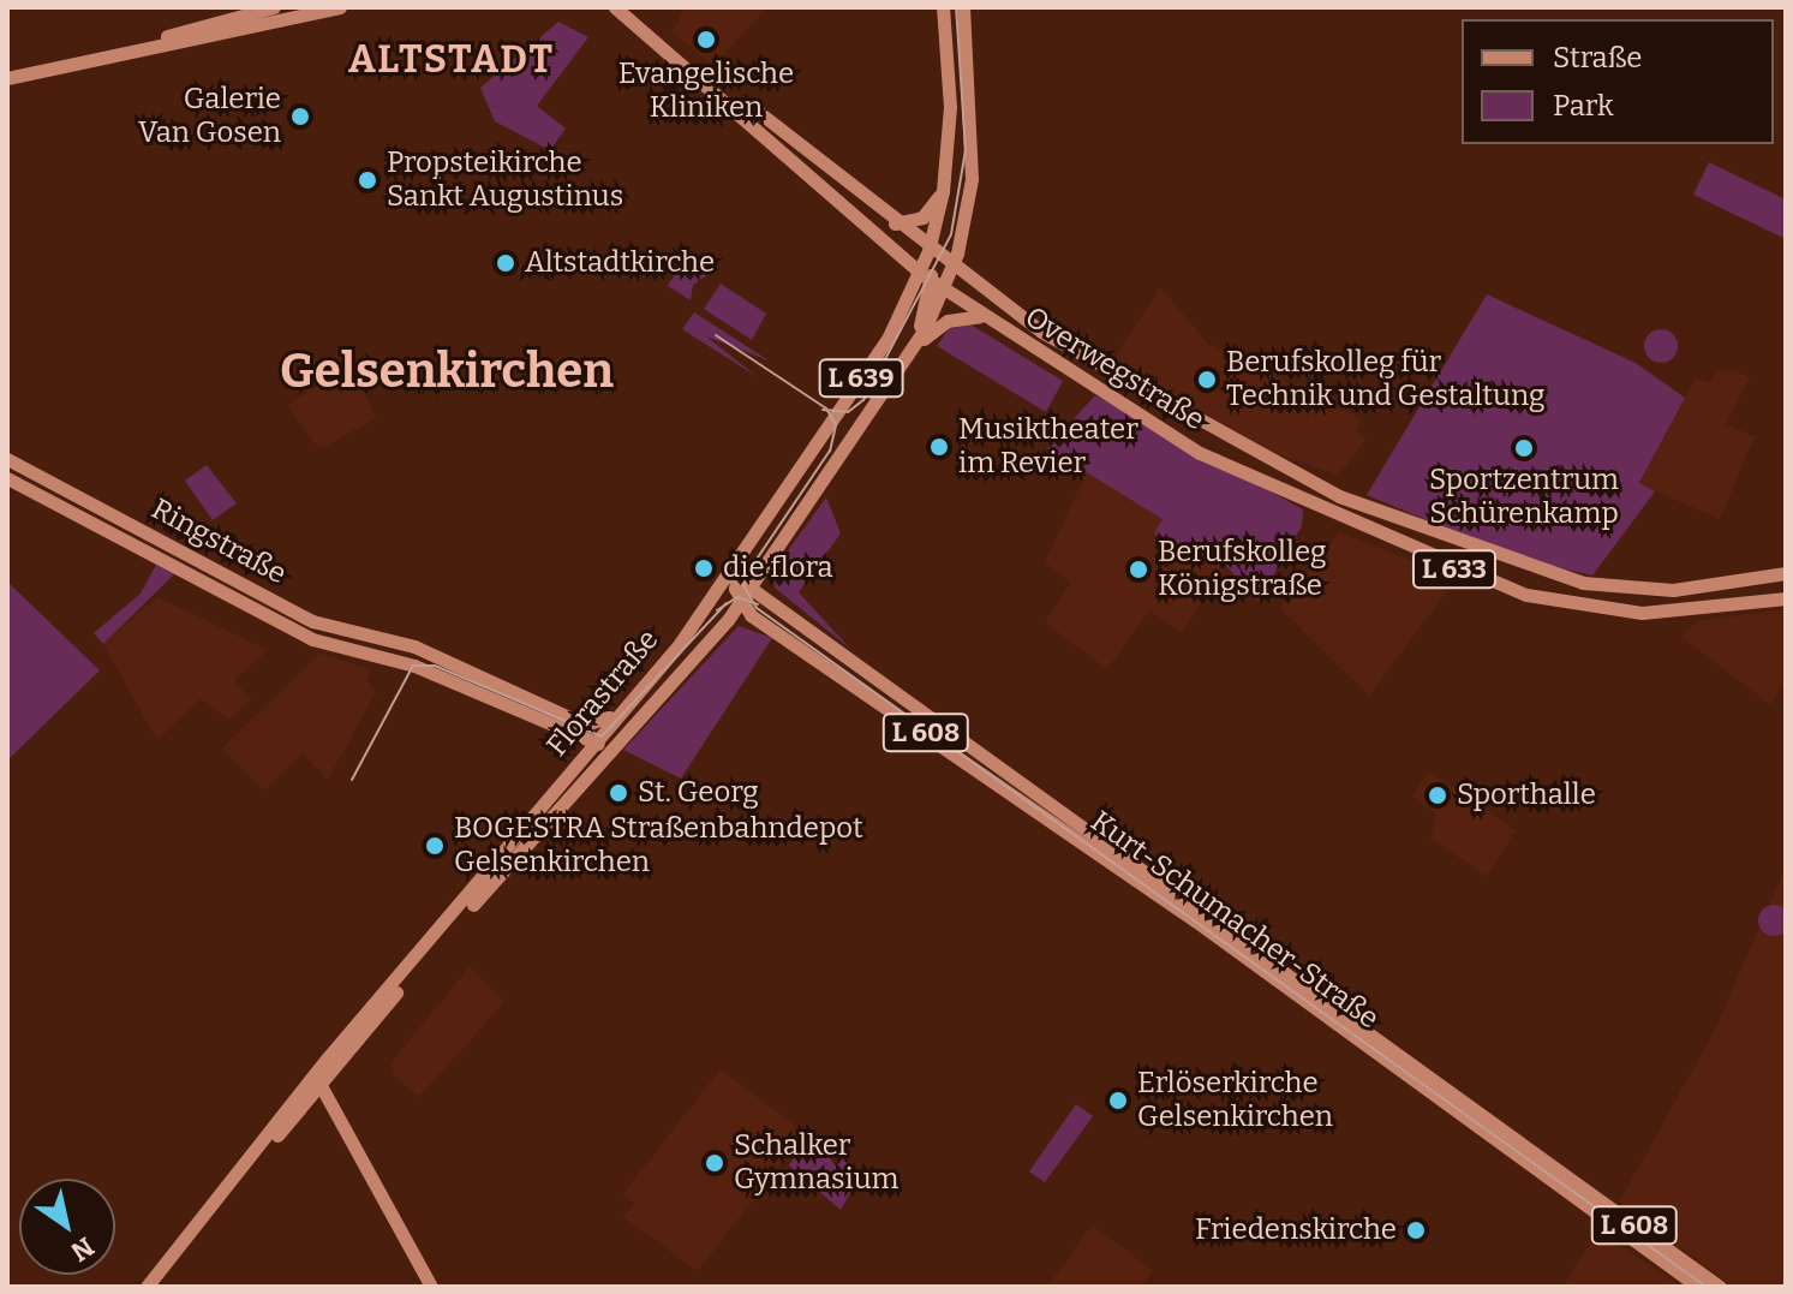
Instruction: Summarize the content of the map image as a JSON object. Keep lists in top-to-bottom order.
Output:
{
  "streets": {
    "main road": [
      "Overwegstraße",
      "L 639",
      "Ringstraße",
      "L 633",
      "Florastraße",
      "L 608",
      "Kurt-Schumacher-Straße"
    ]
  },
  "crossings": [
    ["Overwegstraße", "Florastraße"],
    ["Ringstraße", "Florastraße"],
    ["Florastraße", "Kurt-Schumacher-Straße"]
  ],
  "districts": ["ALTSTADT", "Gelsenkirchen"],
  "places": [
    "Evangelische Kliniken",
    "Galerie Van Gosen",
    "Propsteikirche Sankt Augustinus",
    "Altstadtkirche",
    "Berufskolleg für Technik und Gestaltung",
    "Musiktheater im Revier",
    "Sportzentrum Schürenkamp",
    "die flora",
    "Berufskolleg Königstraße",
    "St. Georg",
    "Sporthalle",
    "BOGESTRA Straßenbahndepot Gelsenkirchen",
    "Erlöserkirche Gelsenkirchen",
    "Schalker Gymnasium",
    "Friedenskirche"
  ],
  "legend": ["Straße", "Park"],
  "north": "bottom right"
}
